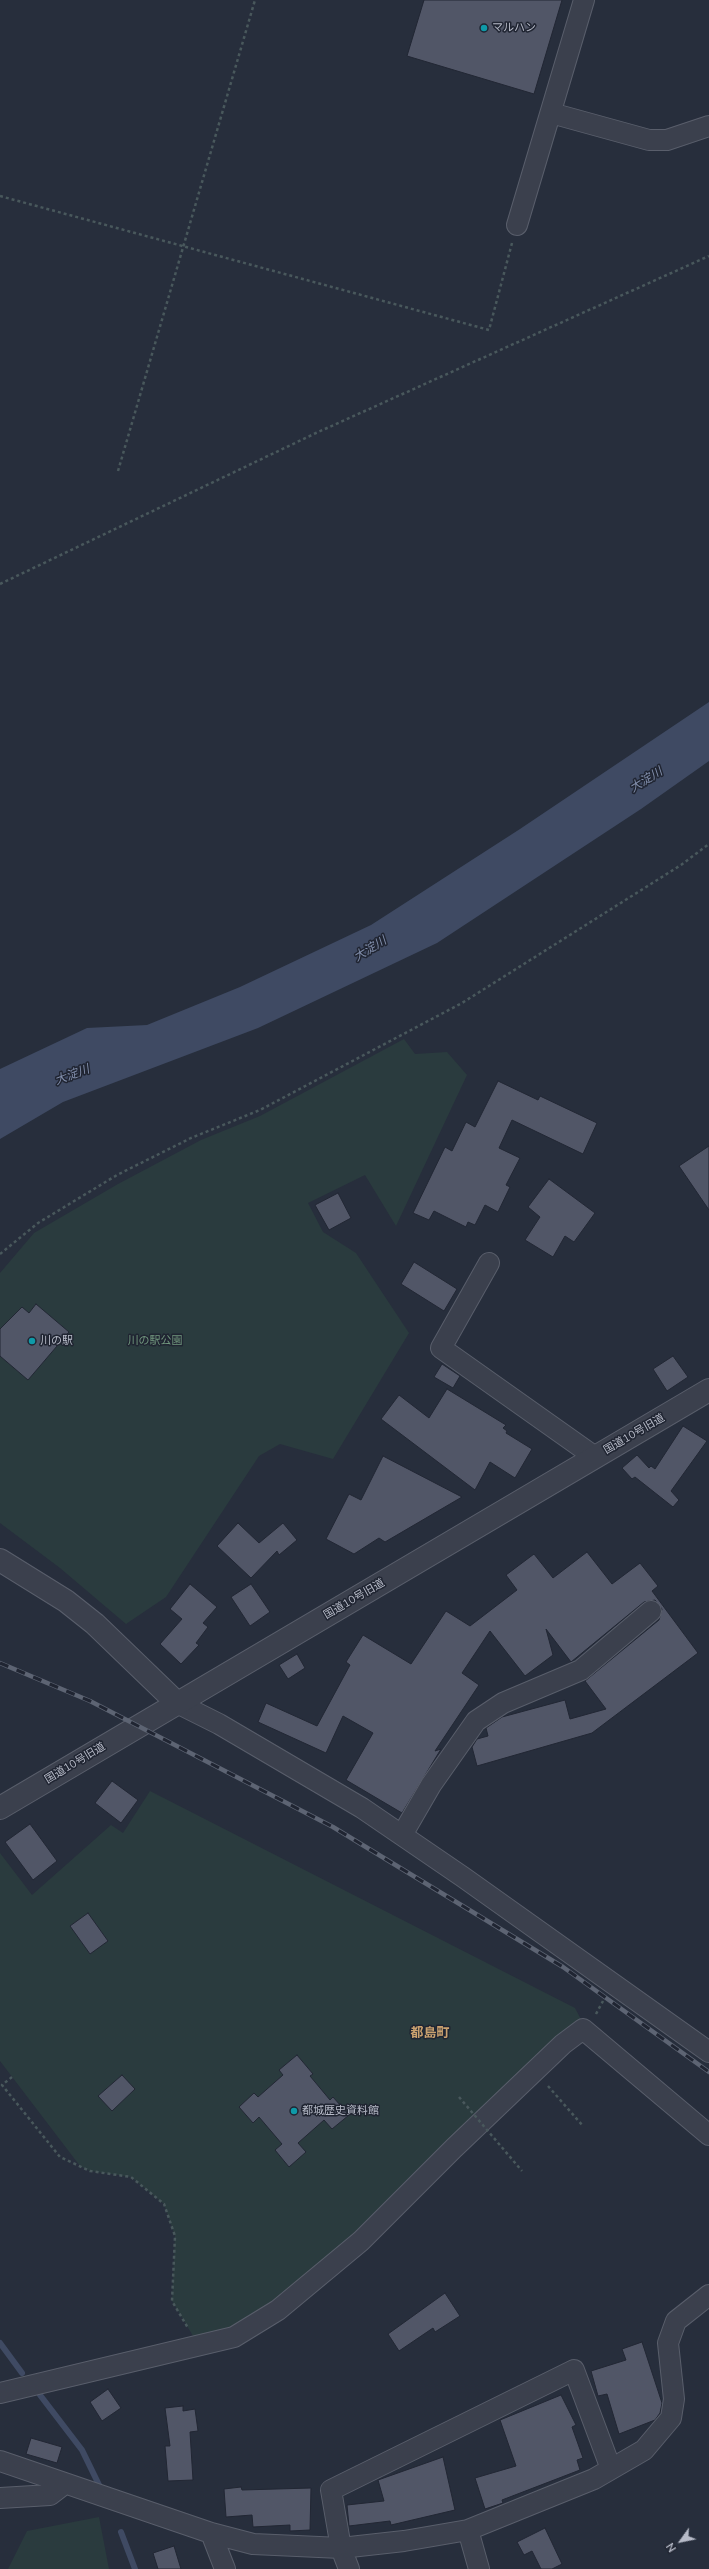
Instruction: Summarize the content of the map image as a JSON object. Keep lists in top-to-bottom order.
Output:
{
  "streets": {
    "street": ["国道10号旧道"]
  },
  "districts": ["都島町"],
  "water": ["大淀川"],
  "parks": ["川の駅公園"],
  "places": ["マルハン", "川の駅", "都城歴史資料館"],
  "north": "bottom left"
}
